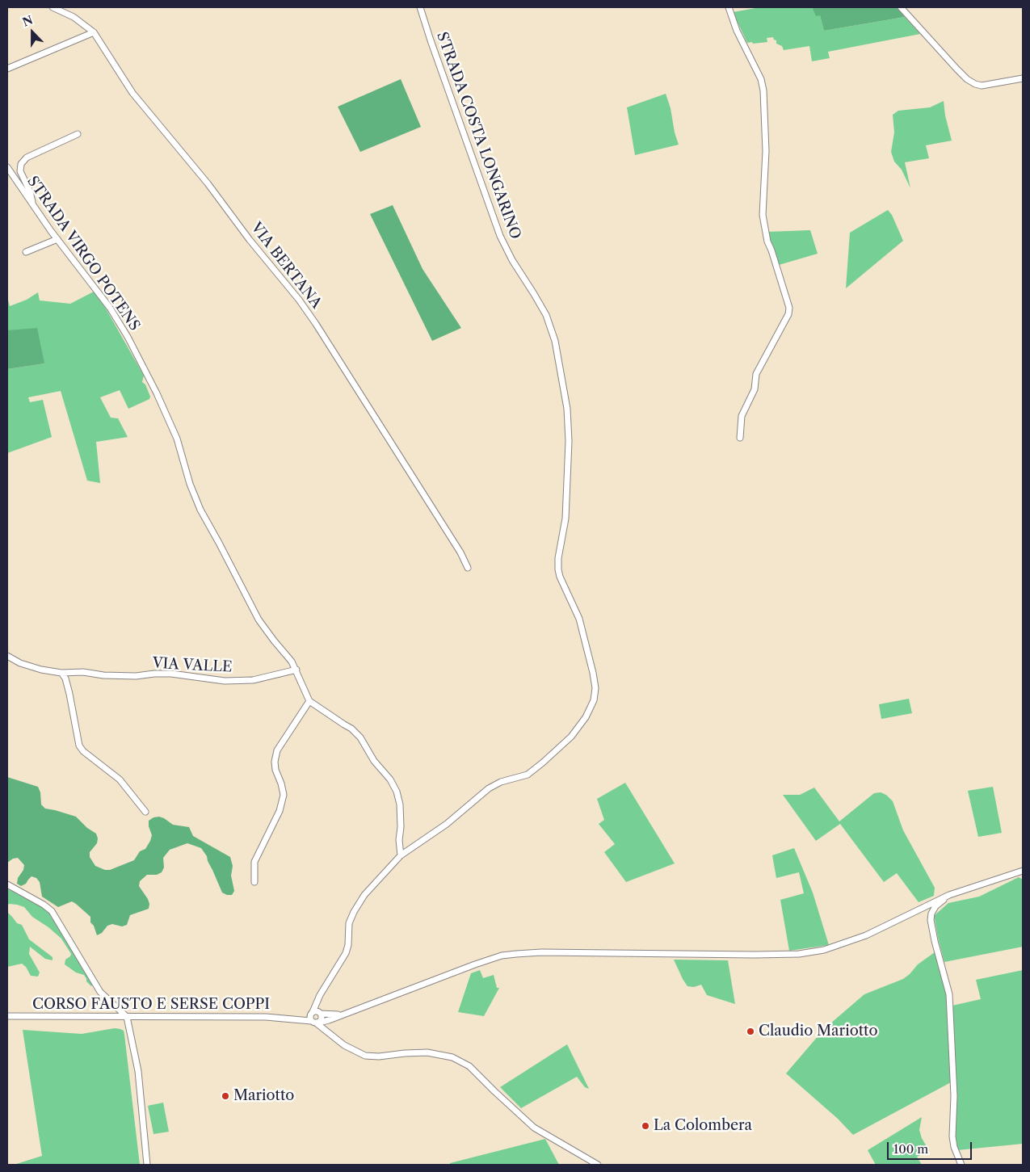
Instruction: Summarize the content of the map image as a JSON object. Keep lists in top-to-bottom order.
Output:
{
  "streets": {
    "street": [
      "STRADA COSTA LONGARINO",
      "STRADA VIRGO POTENS",
      "VIA BERTANA",
      "VIA VALLE",
      "CORSO FAUSTO E SERSE COPPI"
    ]
  },
  "crossings": [
    ["STRADA COSTA LONGARINO", "STRADA VIRGO POTENS"],
    ["STRADA VIRGO POTENS", "VIA VALLE"]
  ],
  "places": ["Claudio Mariotto", "Mariotto", "La Colombera"],
  "scale_bar": "100 m",
  "north": "top"
}
